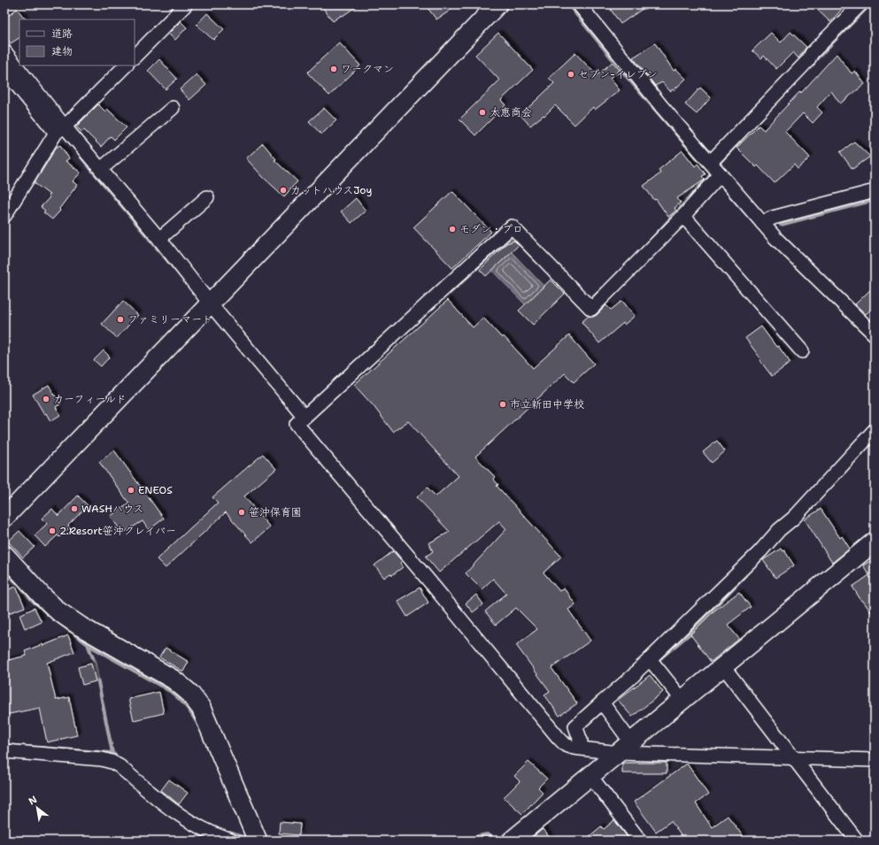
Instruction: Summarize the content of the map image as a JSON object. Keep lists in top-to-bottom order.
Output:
{
  "places": [
    "ワークマン",
    "セブン-イレブン",
    "太恵商会",
    "カットハウスJoy",
    "モダン・プロ",
    "ファミリーマート",
    "カーフィールド",
    "市立新田中学校",
    "ENEOS",
    "WASHハウス",
    "笹沖保育園",
    "2.Resort笹沖クレイバー"
  ],
  "legend": ["道路", "建物"],
  "north": "top left"
}
